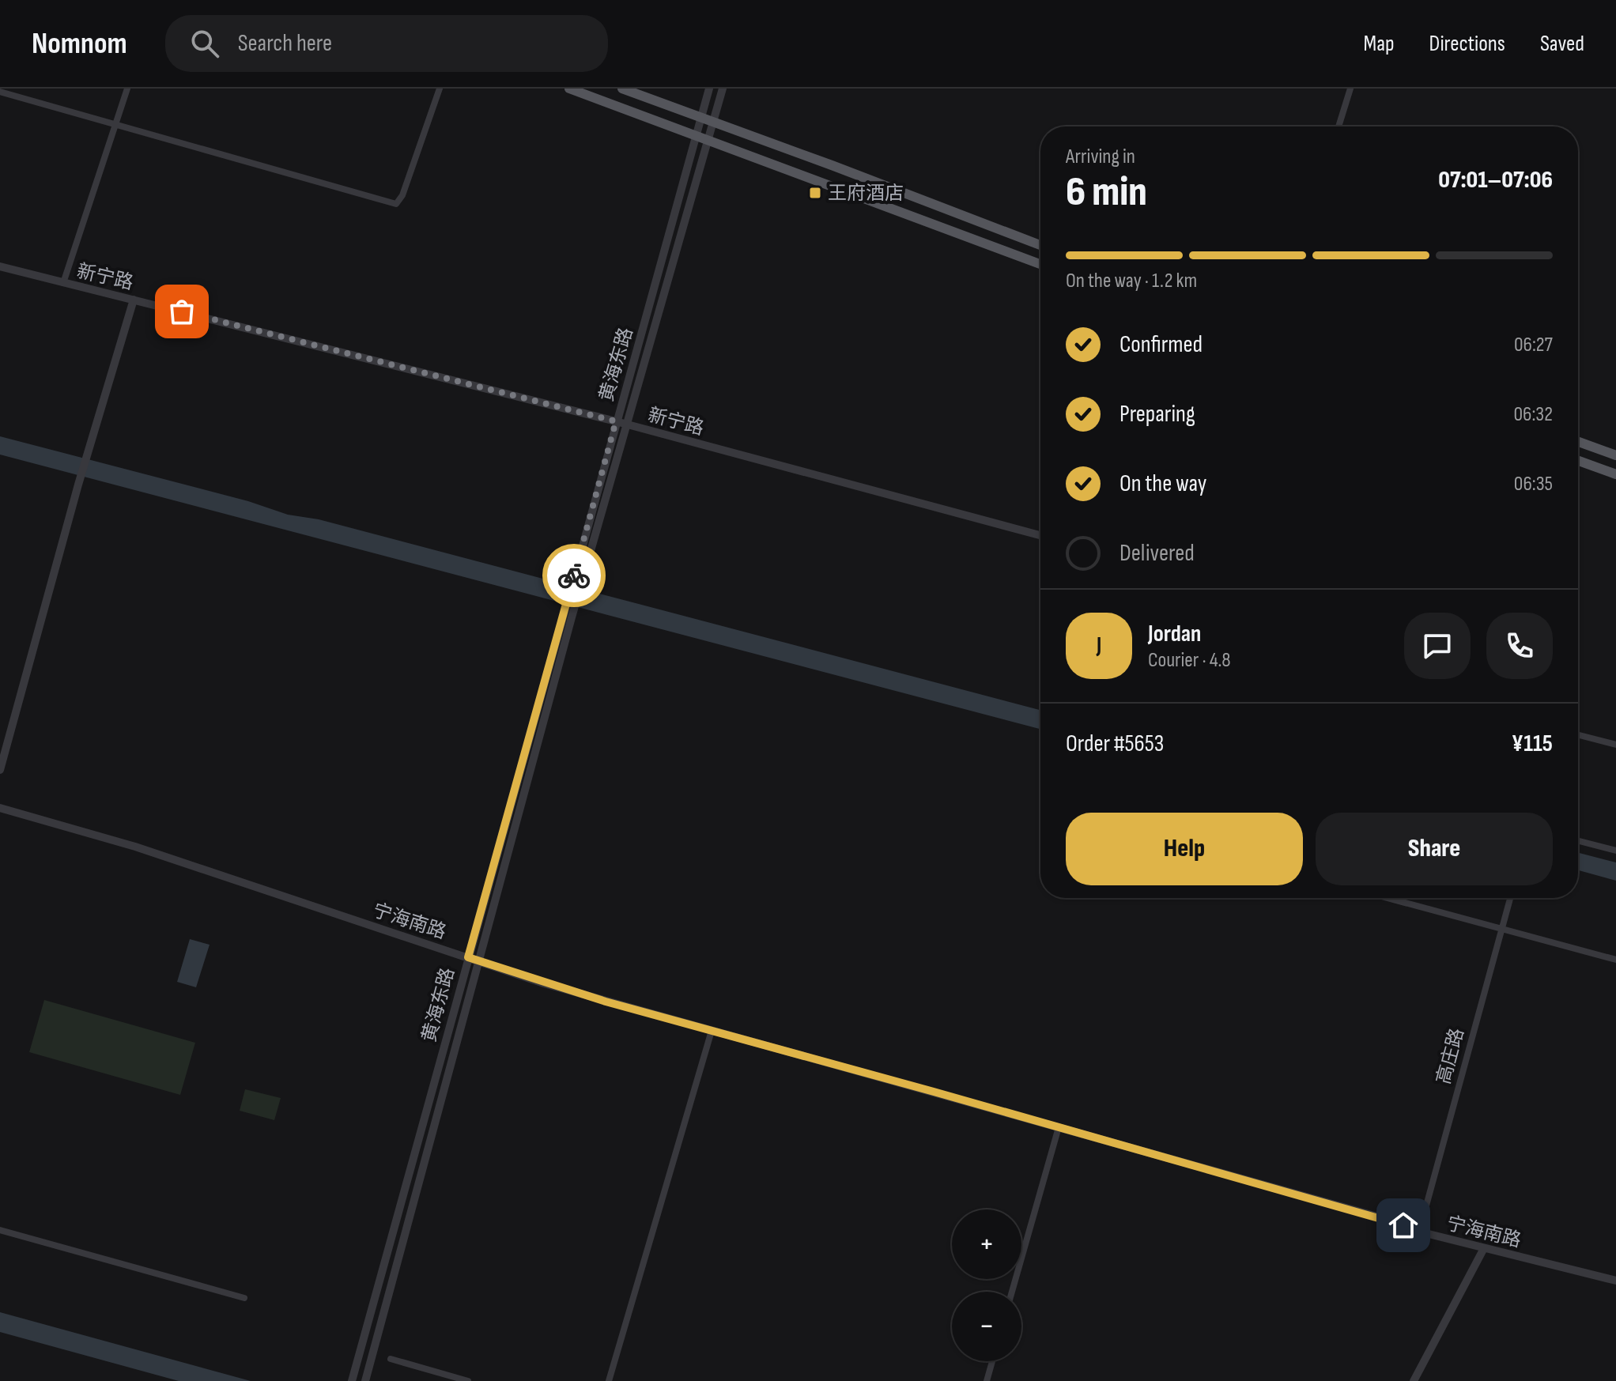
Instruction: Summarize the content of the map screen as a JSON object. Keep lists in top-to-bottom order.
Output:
{
  "streets": {
    "street": [
      "新宁路",
      "黄海东路",
      "宁海南路",
      "高庄路"
    ]
  },
  "crossings": [
    ["新宁路", "黄海东路"],
    ["黄海东路", "宁海南路"],
    ["宁海南路", "高庄路"]
  ],
  "places": {
    "transit": ["王府酒店"]
  },
  "page": {
    "header": "Nomnom",
    "search": "Search here",
    "nav": ["Map", "Directions", "Saved"],
    "heading": ["6 min", "Arriving in", "07:01–07:06"],
    "panel": [
      "Jordan",
      "Courier · 4.8",
      "Order #5653",
      "¥115"
    ],
    "bar": "On the way · 1.2 km",
    "list": [
      ["Confirmed", "06:27"],
      ["Preparing", "06:32"],
      ["On the way", "06:35"],
      "Delivered"
    ],
    "round": "J",
    "buttons": ["Help", "Share"],
    "map_buttons": ["+", "−"]
  }
}
